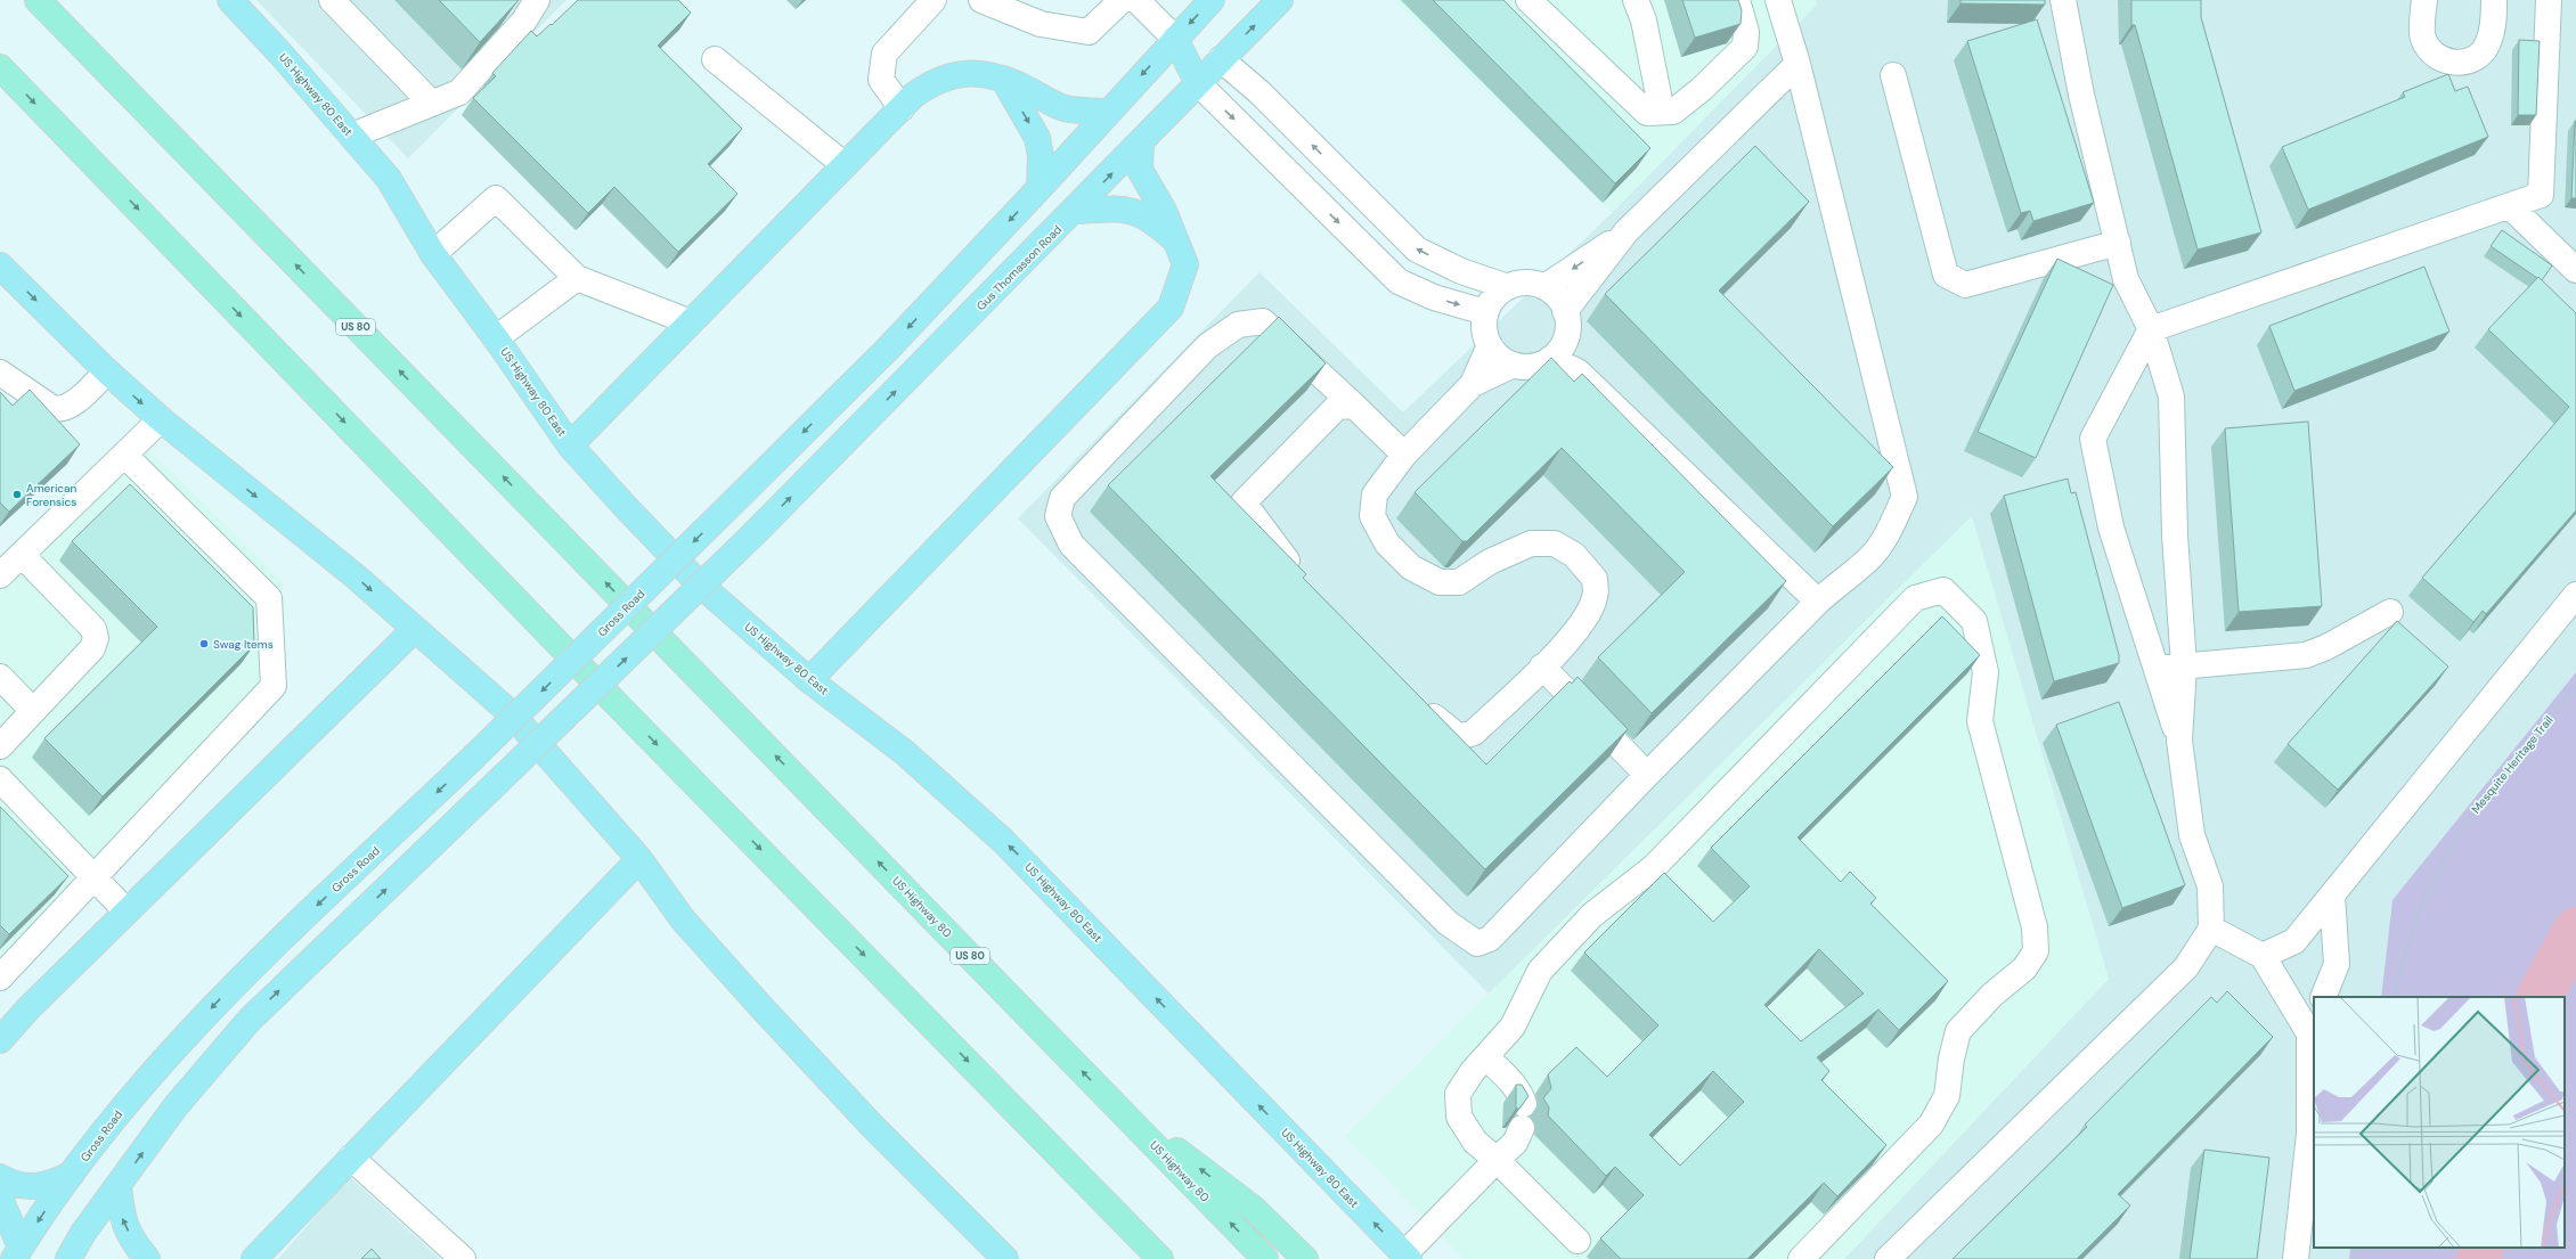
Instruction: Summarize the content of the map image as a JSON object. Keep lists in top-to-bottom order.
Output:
{
  "streets": {
    "highway": ["US 80", "US Highway 80"],
    "main road": ["US Highway 80 East", "Gus Thomasson Road", "Gross Road"],
    "path": ["Mesquite Heritage Trail"]
  },
  "one_way": ["US Highway 80 East"],
  "places": ["American Forensics", "Swag Items"]
}
